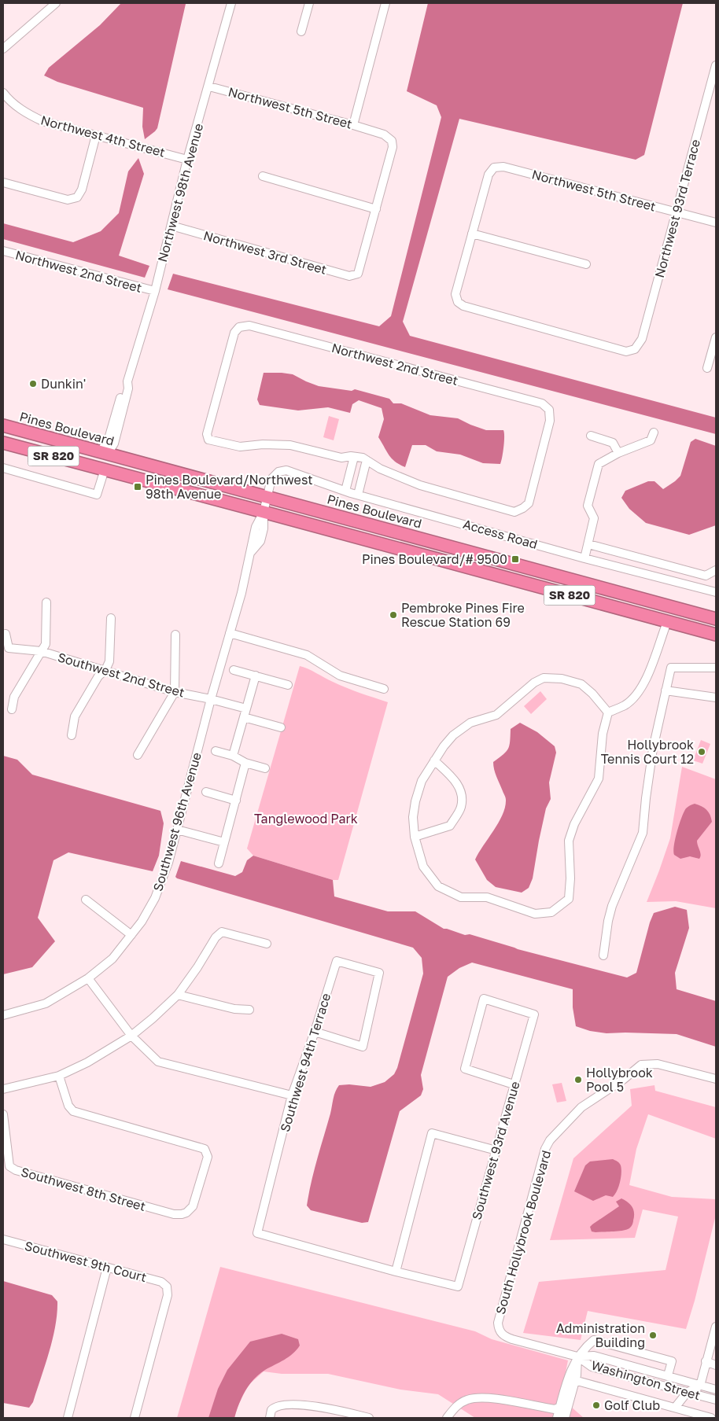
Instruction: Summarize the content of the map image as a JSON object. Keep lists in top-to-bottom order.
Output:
{
  "streets": {
    "highway": ["Pines Boulevard", "SR 820"],
    "street": [
      "Northwest 5th Street",
      "Northwest 4th Street",
      "Northwest 98th Avenue",
      "Northwest 93rd Terrace",
      "Northwest 3rd Street",
      "Northwest 2nd Street",
      "Access Road",
      "Southwest 2nd Street",
      "Southwest 96th Avenue",
      "Southwest 94th Terrace",
      "Southwest 93rd Avenue",
      "Southwest 8th Street",
      "South Hollybrook Boulevard",
      "Southwest 9th Court",
      "Washington Street"
    ]
  },
  "crossings": [
    ["Northwest 5th Street", "Northwest 98th Avenue"],
    ["Northwest 5th Street", "Northwest 93rd Terrace"],
    ["Northwest 5th Street", "Northwest 3rd Street"],
    ["Northwest 4th Street", "Northwest 98th Avenue"],
    ["Northwest 98th Avenue", "Northwest 3rd Street"],
    ["Northwest 98th Avenue", "Northwest 2nd Street"],
    ["Northwest 98th Avenue", "Pines Boulevard"],
    ["Pines Boulevard", "Southwest 96th Avenue"],
    ["SR 820", "Southwest 96th Avenue"],
    ["Access Road", "Southwest 96th Avenue"],
    ["Southwest 2nd Street", "Southwest 96th Avenue"],
    ["Southwest 94th Terrace", "Southwest 93rd Avenue"],
    ["South Hollybrook Boulevard", "Washington Street"]
  ],
  "parks": ["Tanglewood Park"],
  "places": {
    "other": [
      "Dunkin'",
      "Pembroke Pines Fire Rescue Station 69",
      "Hollybrook Tennis Court 12",
      "Hollybrook Pool 5",
      "Administration Building",
      "Golf Club"
    ],
    "transit": ["Pines Boulevard/Northwest 98th Avenue", "Pines Boulevard/# 9500"]
  }
}
